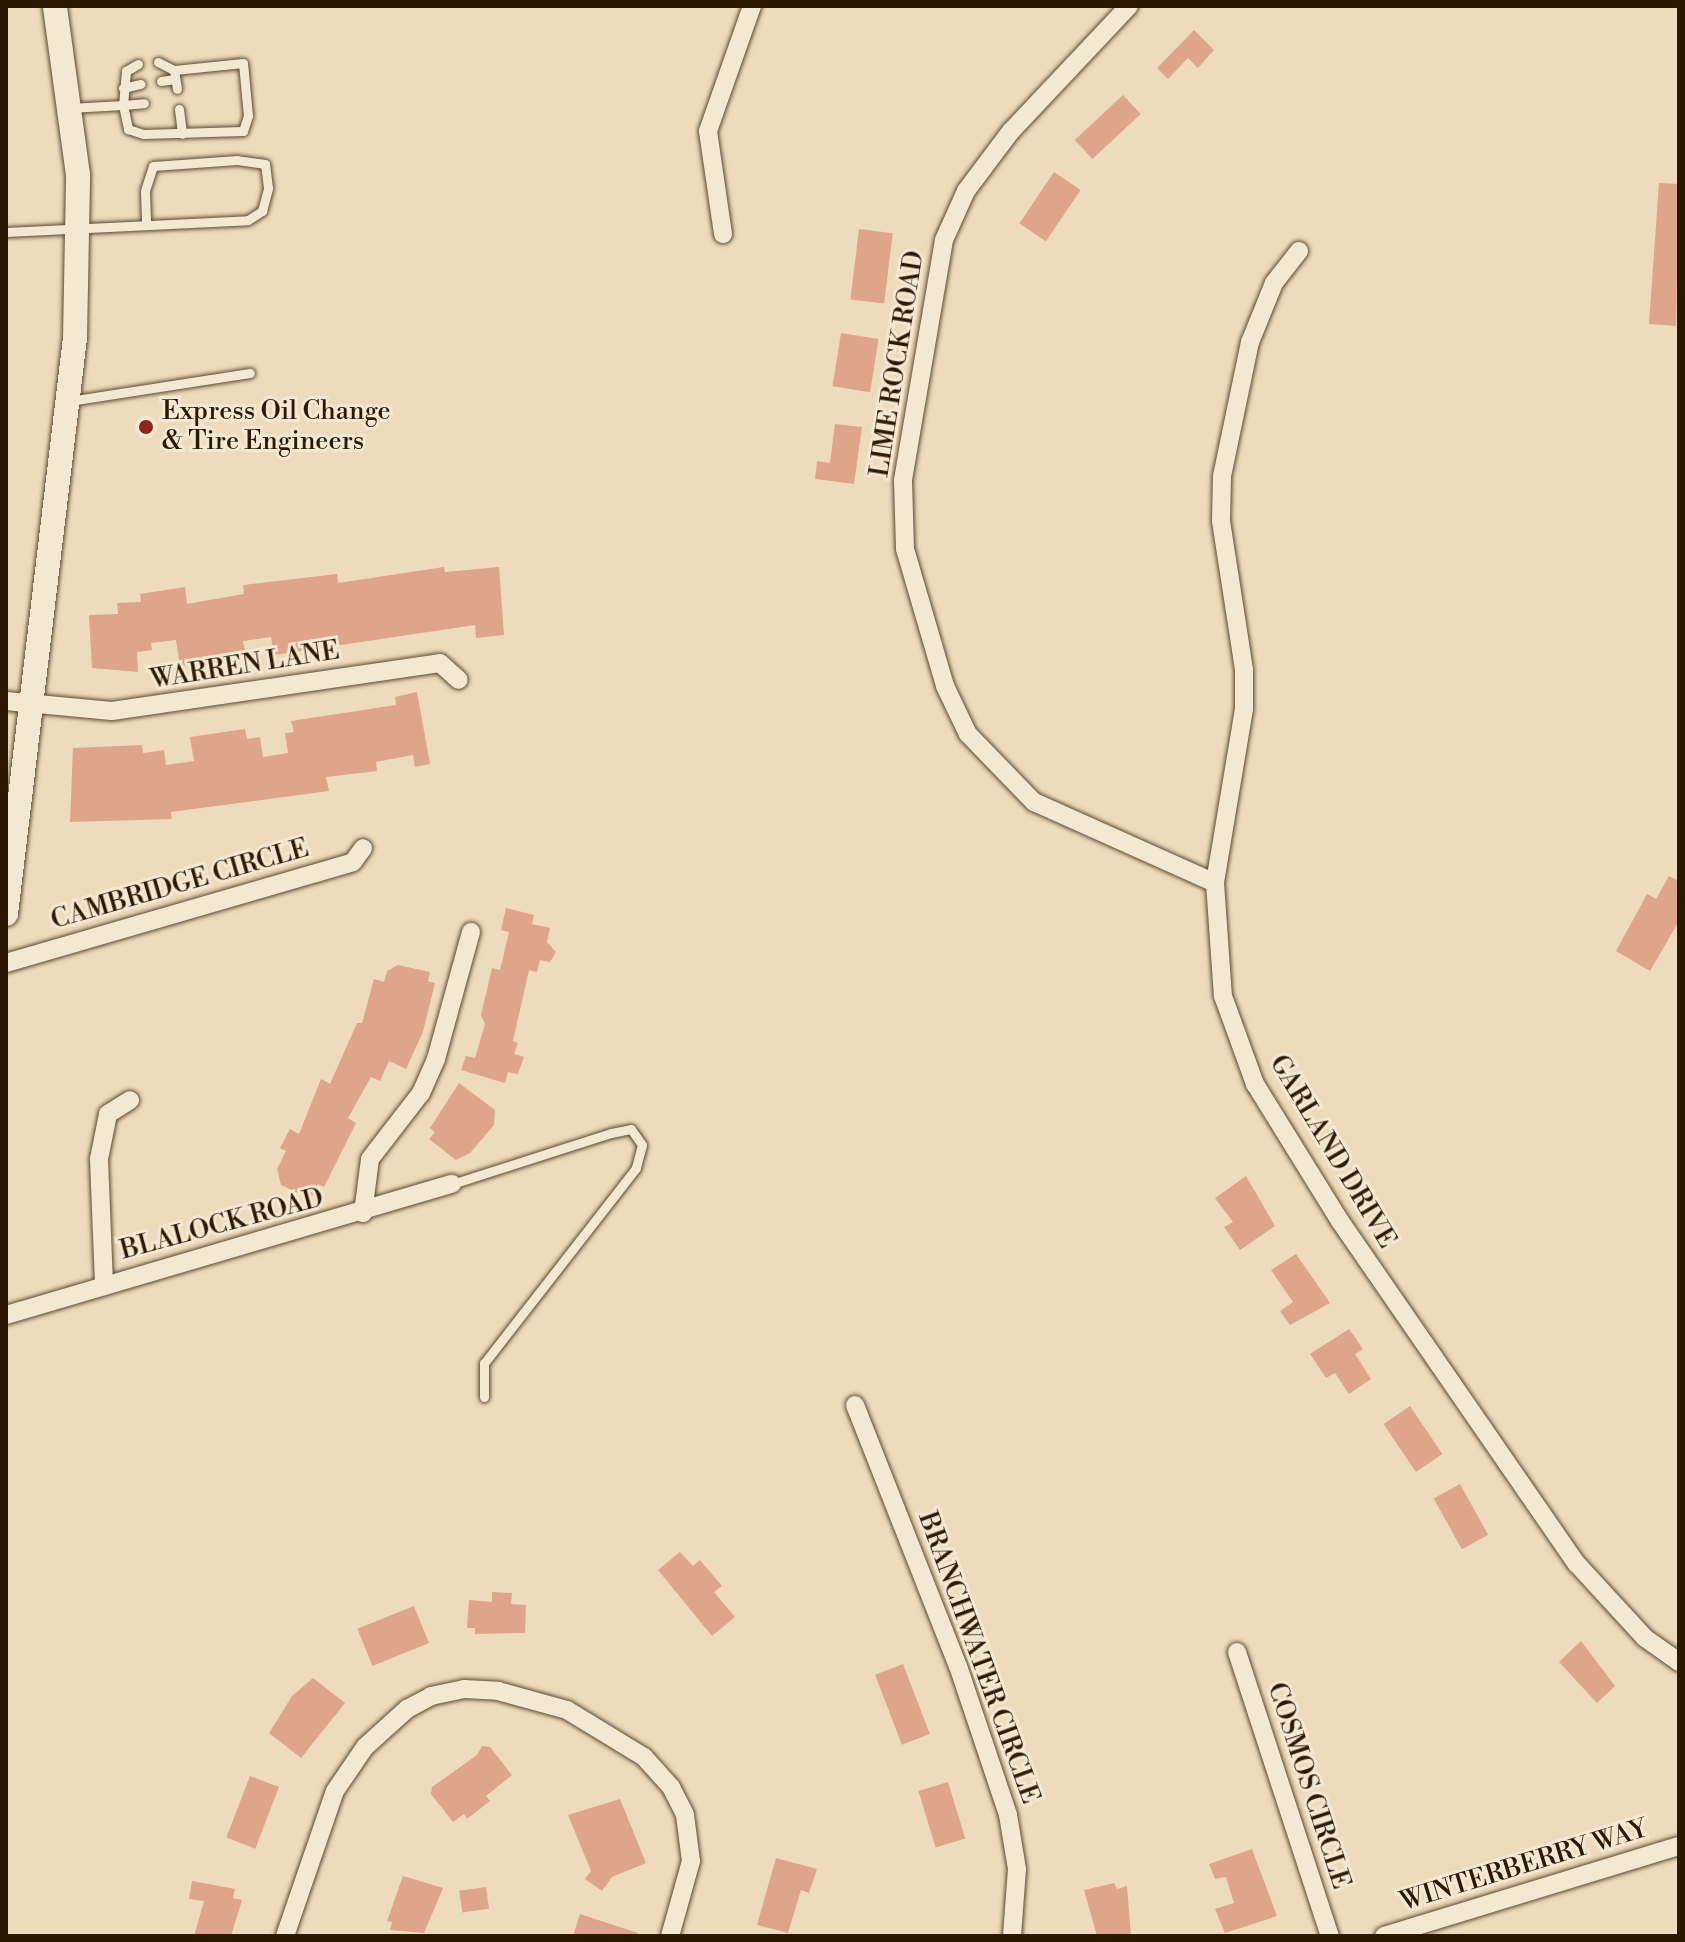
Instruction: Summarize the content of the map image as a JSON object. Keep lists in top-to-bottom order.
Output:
{
  "streets": {
    "street": [
      "LIME ROCK ROAD",
      "WARREN LANE",
      "CAMBRIDGE CIRCLE",
      "GARLAND DRIVE",
      "BLALOCK ROAD",
      "BRANCHWATER CIRCLE",
      "COSMOS CIRCLE",
      "WINTERBERRY WAY"
    ]
  },
  "crossings": [
    ["LIME ROCK ROAD", "GARLAND DRIVE"]
  ],
  "places": ["Express Oil Change & Tire Engineers"]
}
